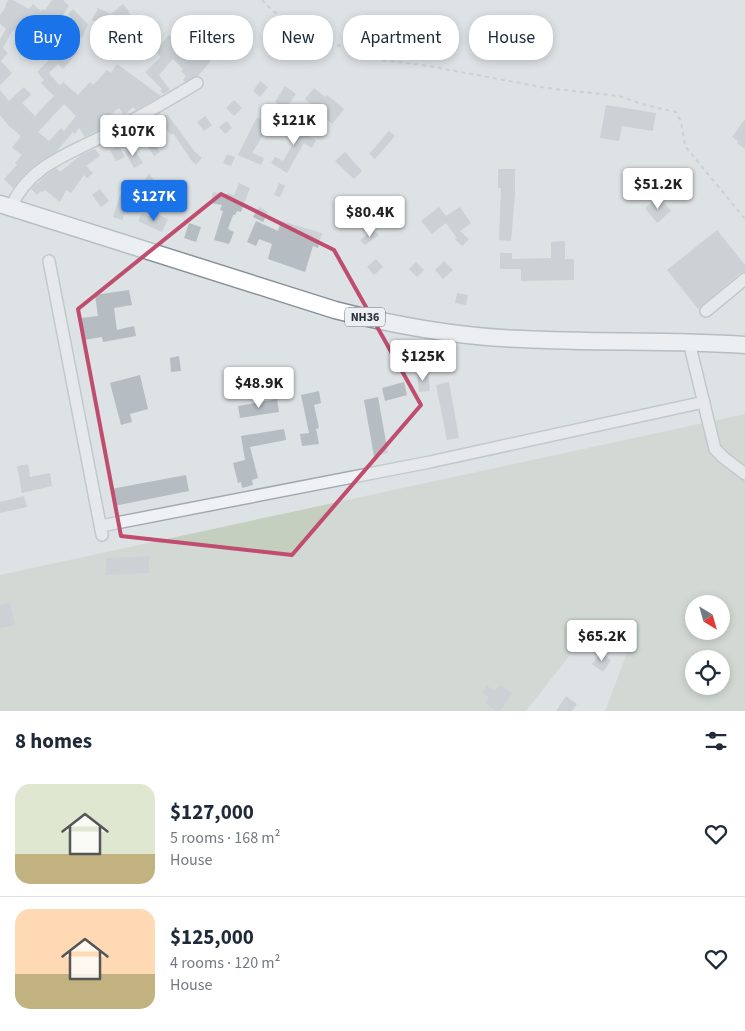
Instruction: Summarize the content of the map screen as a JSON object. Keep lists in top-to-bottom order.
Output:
{
  "streets": {
    "highway": ["NH36"]
  },
  "north": "bottom right",
  "page": {
    "chip": [
      "Buy",
      "Rent",
      "Filters",
      "New",
      "Apartment",
      "House"
    ],
    "price": [
      "$121K",
      "$107K",
      "$51.2K",
      "$127K",
      "$80.4K",
      "$125K",
      "$48.9K",
      "$65.2K"
    ],
    "heading": "8 homes",
    "list": [
      {
        "name": "$127,000",
        "note": "5 rooms · 168 m² · House"
      },
      {
        "name": "$125,000",
        "note": "4 rooms · 120 m² · House"
      }
    ]
  }
}
